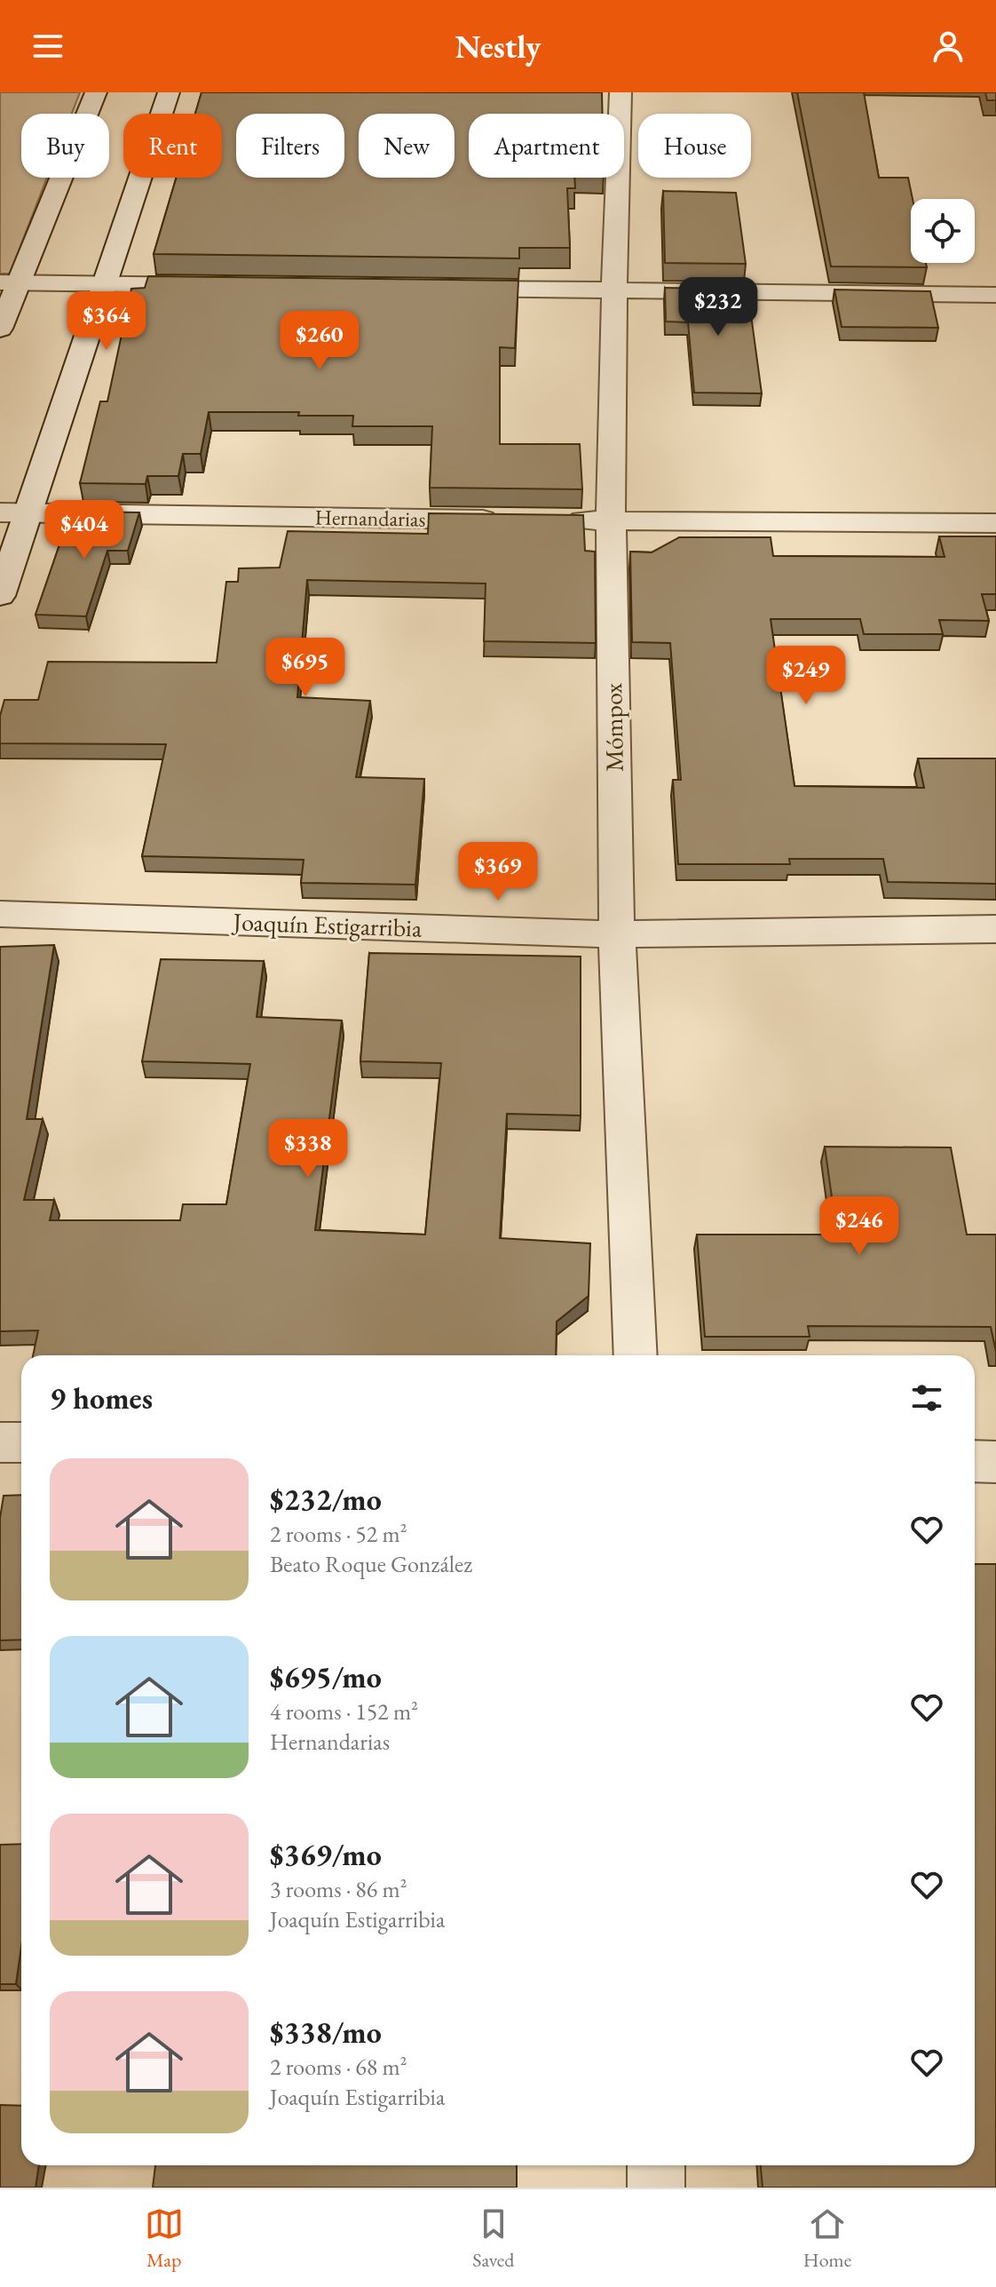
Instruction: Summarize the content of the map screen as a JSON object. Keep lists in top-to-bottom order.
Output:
{
  "streets": {
    "street": ["Hernandarias", "Mómpox", "Joaquín Estigarribia"]
  },
  "crossings": [
    ["Mómpox", "Joaquín Estigarribia"]
  ],
  "page": {
    "header": "Nestly",
    "chip": [
      "Buy",
      "Rent",
      "Filters",
      "New",
      "Apartment",
      "House"
    ],
    "price": [
      "$232",
      "$364",
      "$260",
      "$404",
      "$695",
      "$249",
      "$369",
      "$338",
      "$246"
    ],
    "heading": "9 homes",
    "list": [
      {
        "name": "$232/mo",
        "note": "2 rooms · 52 m² · Beato Roque González"
      },
      {
        "name": "$695/mo",
        "note": "4 rooms · 152 m² · Hernandarias"
      },
      {
        "name": "$369/mo",
        "note": "3 rooms · 86 m² · Joaquín Estigarribia"
      },
      {
        "name": "$338/mo",
        "note": "2 rooms · 68 m² · Joaquín Estigarribia"
      }
    ],
    "tabs": ["Map", "Saved", "Home"]
  }
}
